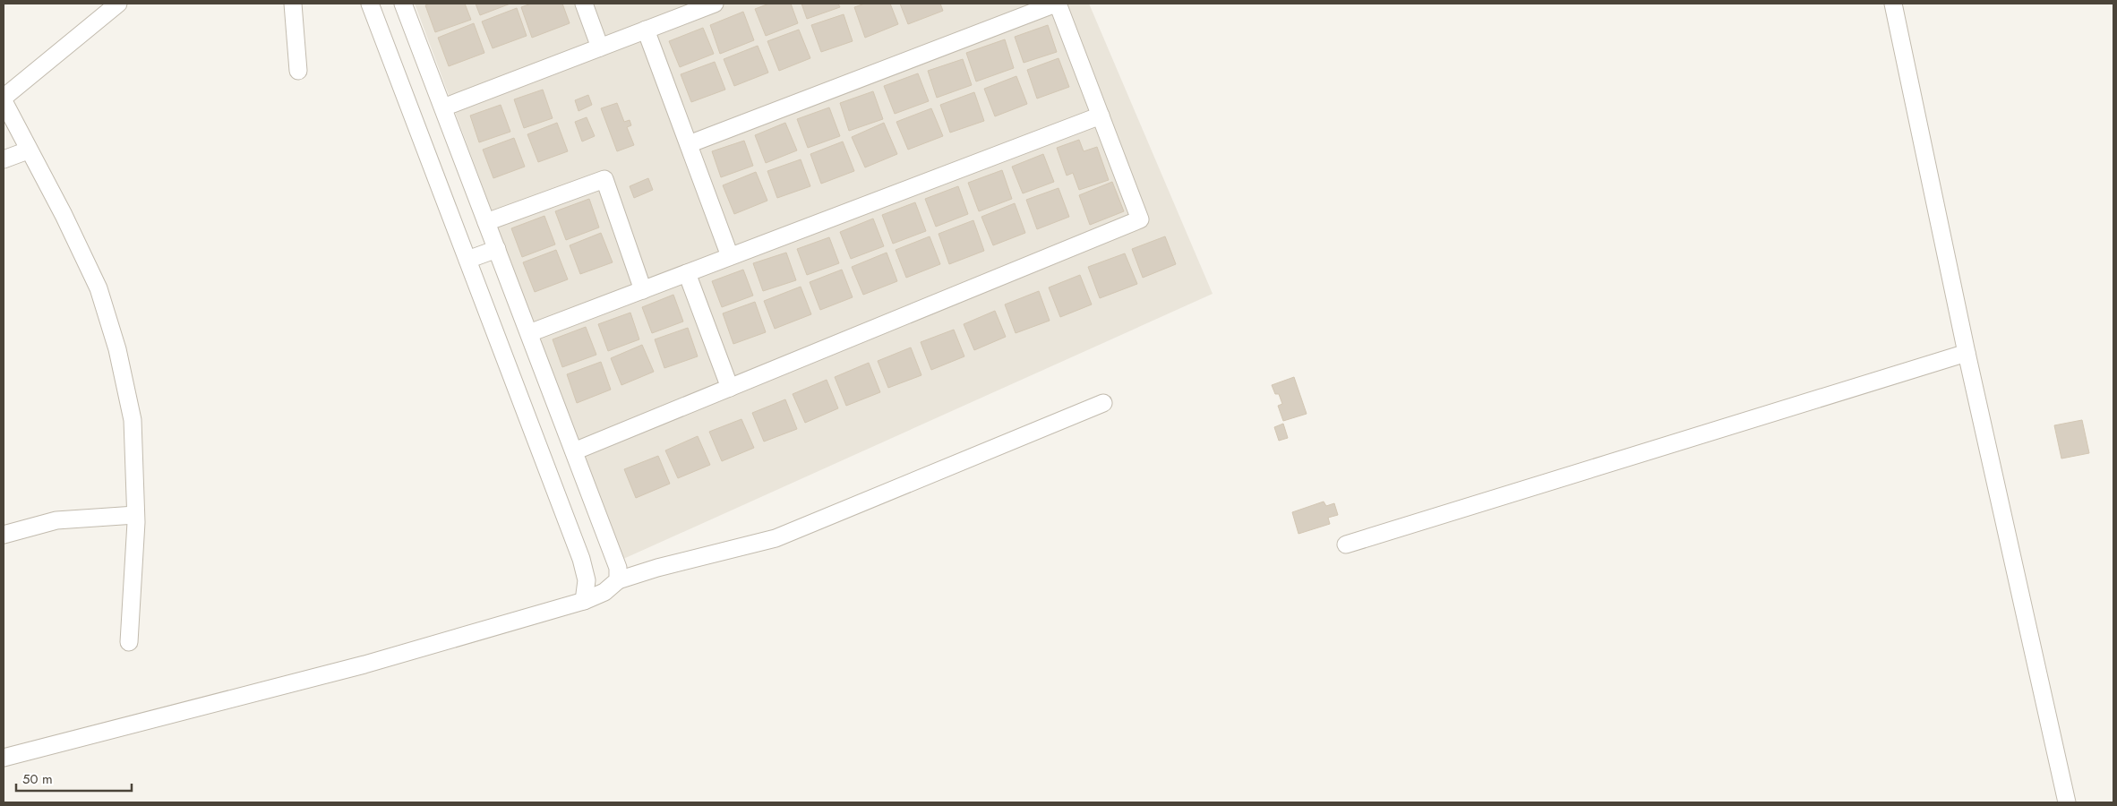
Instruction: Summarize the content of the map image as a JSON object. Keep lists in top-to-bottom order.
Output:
{
  "scale_bar": "50 m"
}
